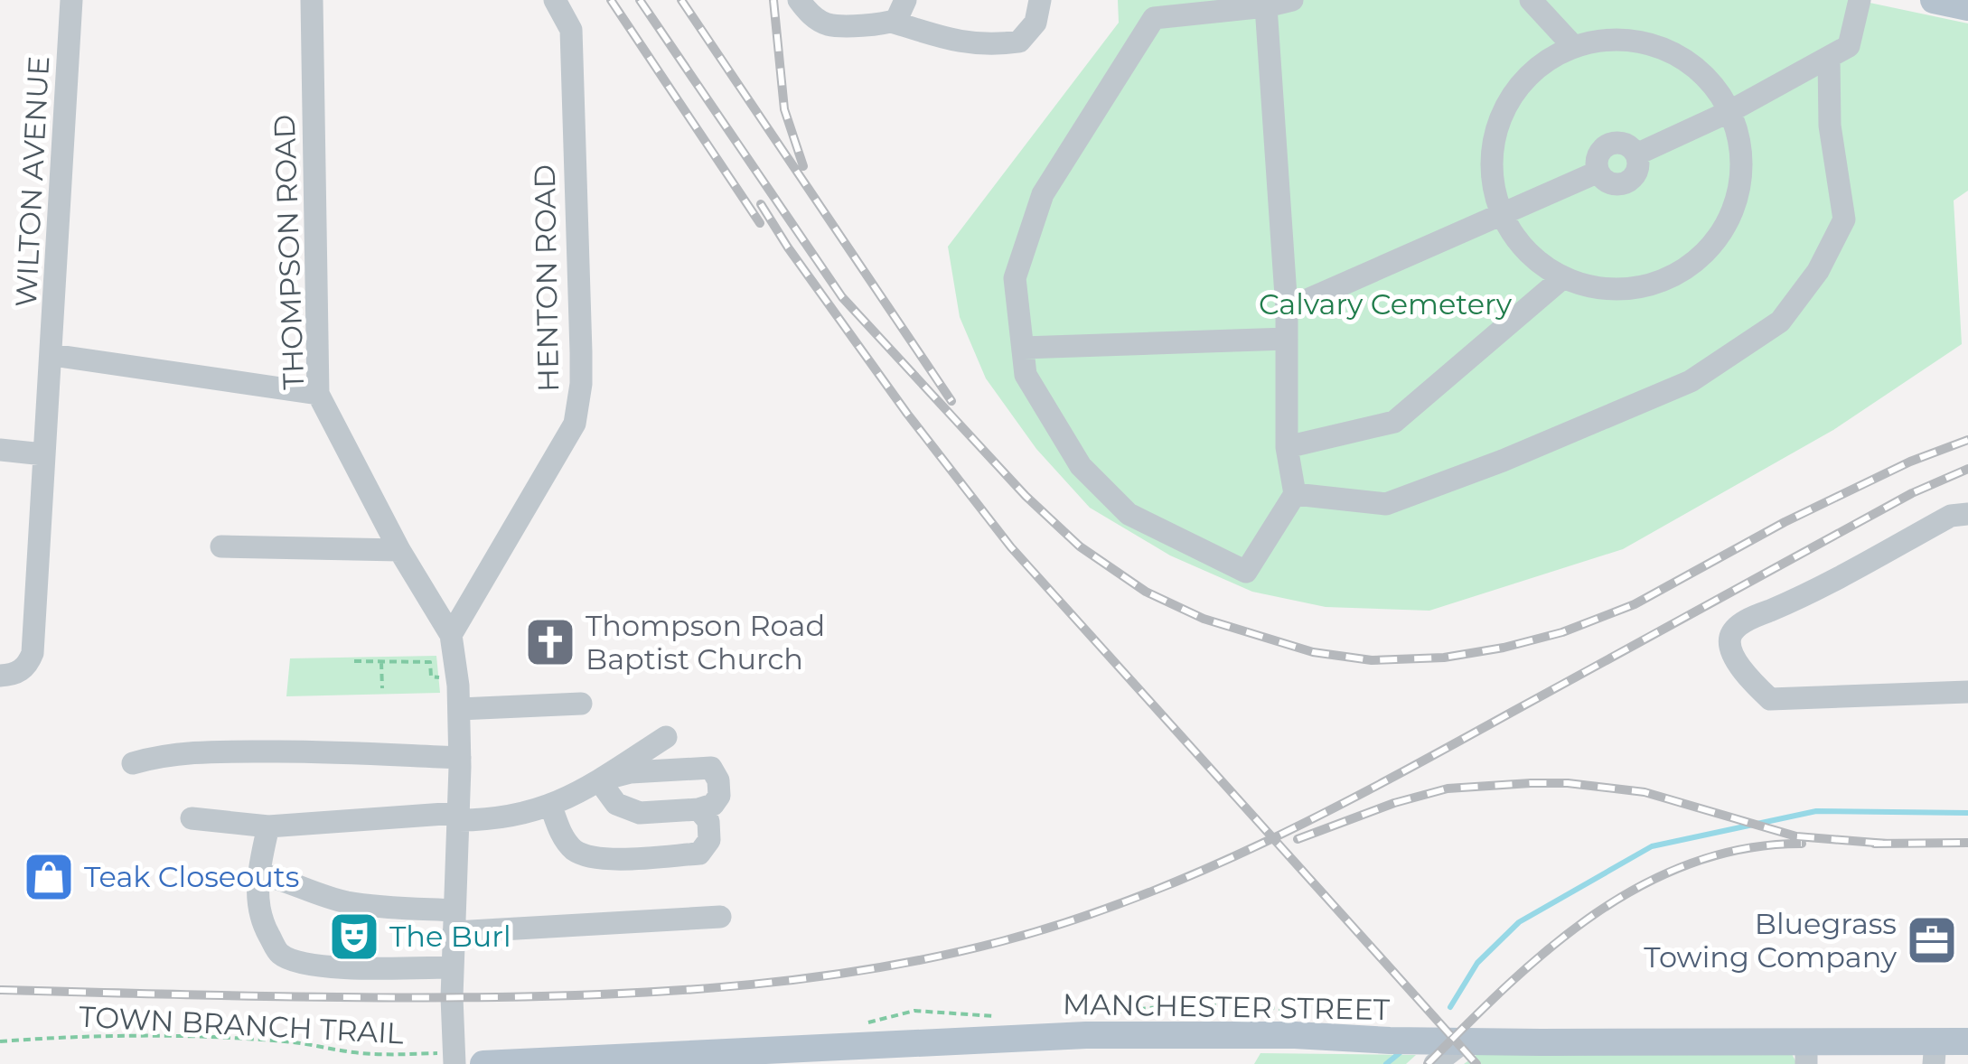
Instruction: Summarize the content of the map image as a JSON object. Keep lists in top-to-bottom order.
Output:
{
  "streets": {
    "main road": ["MANCHESTER STREET"],
    "street": ["WILTON AVENUE", "THOMPSON ROAD", "HENTON ROAD"],
    "path": ["TOWN BRANCH TRAIL"]
  },
  "crossings": [
    ["THOMPSON ROAD", "HENTON ROAD"]
  ],
  "parks": ["Calvary Cemetery"],
  "places": {
    "church": ["Thompson Road Baptist Church"],
    "shop": ["Teak Closeouts"],
    "theatre": ["The Burl"],
    "office": ["Bluegrass Towing Company"]
  }
}
